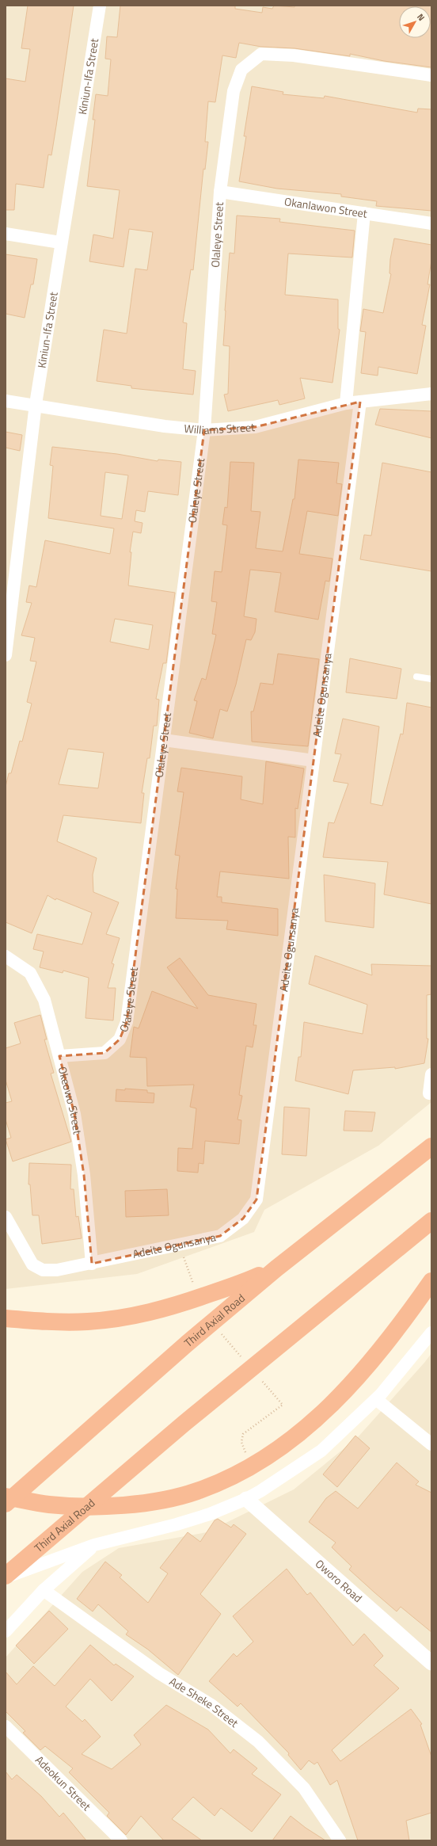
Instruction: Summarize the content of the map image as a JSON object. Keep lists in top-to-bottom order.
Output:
{
  "streets": {
    "highway": ["Third Axial Road"],
    "street": [
      "Kiniun-Ifa Street",
      "Okanlawon Street",
      "Olaleye Street",
      "Williams Street",
      "Adeite Ogunsanya",
      "Okeowo Street",
      "Oworo Road",
      "Ade Sheke Street",
      "Adeokun Street"
    ]
  },
  "crossings": [
    ["Kiniun-Ifa Street", "Williams Street"],
    ["Okanlawon Street", "Olaleye Street"],
    ["Olaleye Street", "Williams Street"],
    ["Olaleye Street", "Okeowo Street"],
    ["Williams Street", "Adeite Ogunsanya"],
    ["Adeite Ogunsanya", "Okeowo Street"]
  ],
  "north": "top right"
}
